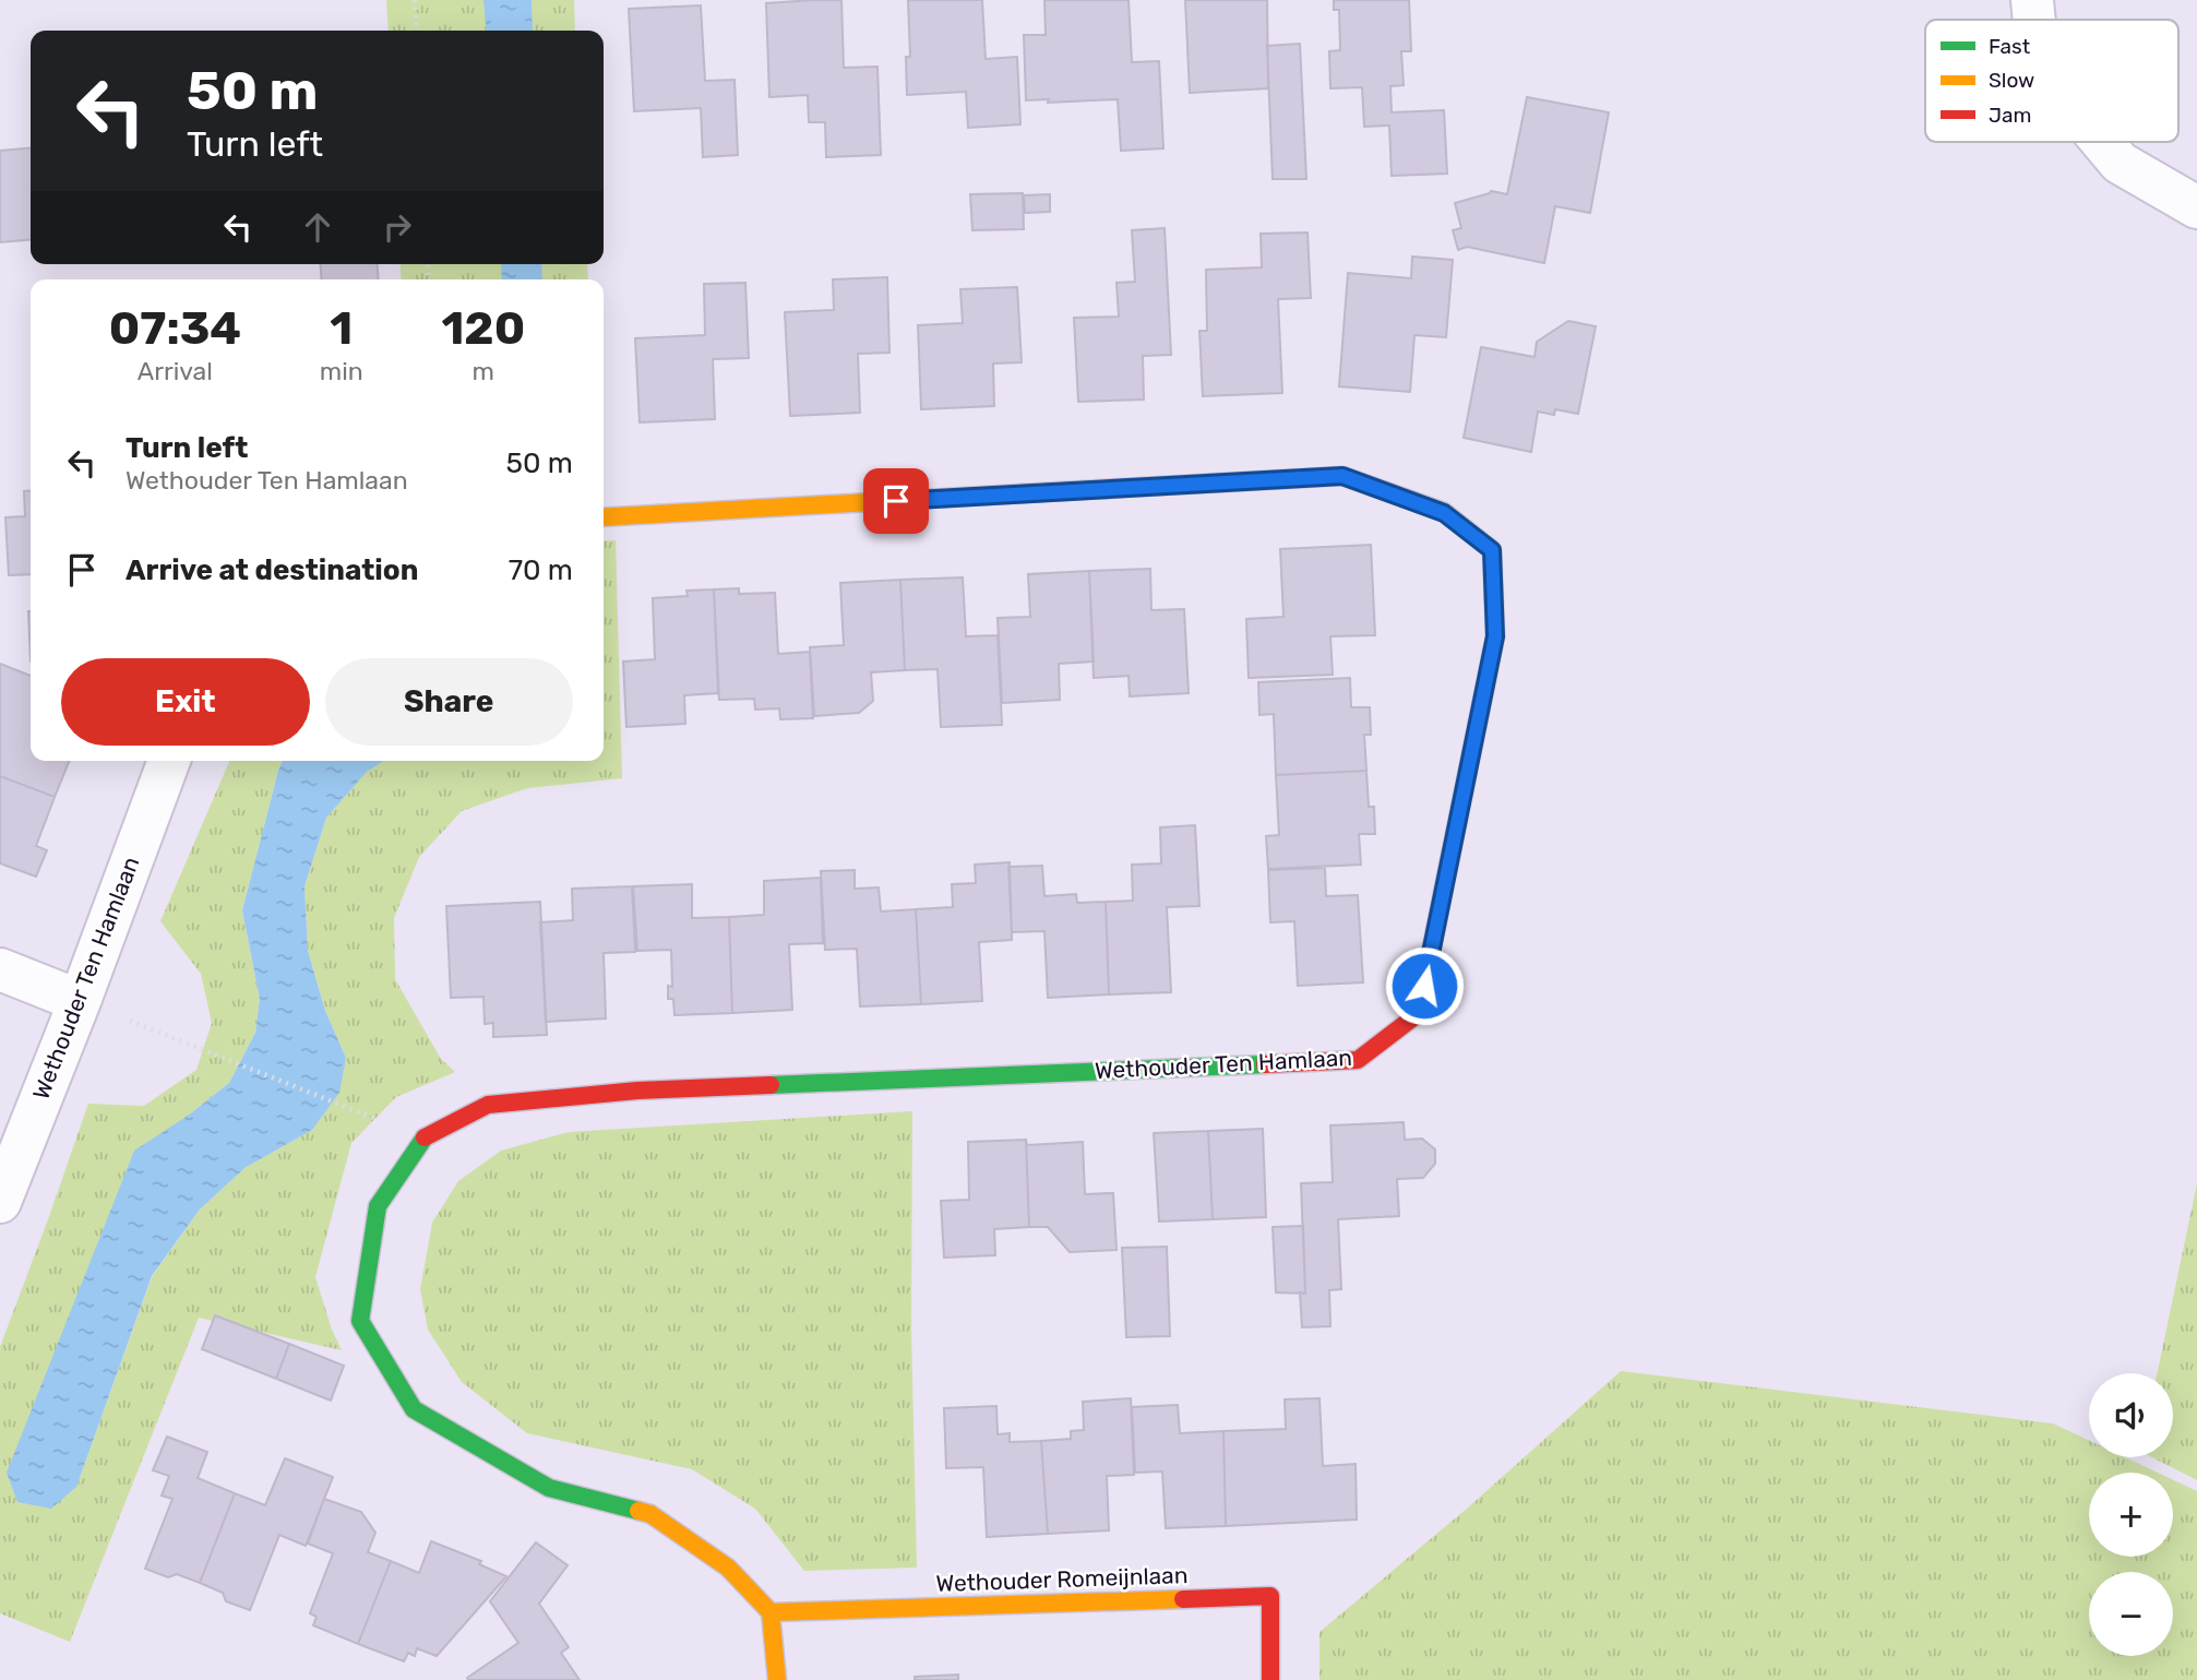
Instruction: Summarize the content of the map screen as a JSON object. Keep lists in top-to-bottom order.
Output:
{
  "streets": {
    "street": ["Wethouder Ten Hamlaan", "Wethouder Romeijnlaan"]
  },
  "crossings": [
    ["Wethouder Ten Hamlaan", "Wethouder Romeijnlaan"]
  ],
  "legend": ["Fast", "Slow", "Jam"],
  "page": {
    "turn": ["50 m", "Turn left"],
    "eta": [
      "07:34",
      "Arrival",
      "1",
      "min",
      "120",
      "m"
    ],
    "list": [
      {
        "name": "Turn left",
        "note": "Wethouder Ten Hamlaan",
        "value": "50 m"
      },
      {
        "name": "Arrive at destination",
        "value": "70 m"
      }
    ],
    "buttons": ["Exit", "Share"],
    "map_buttons": ["+", "−"]
  }
}
